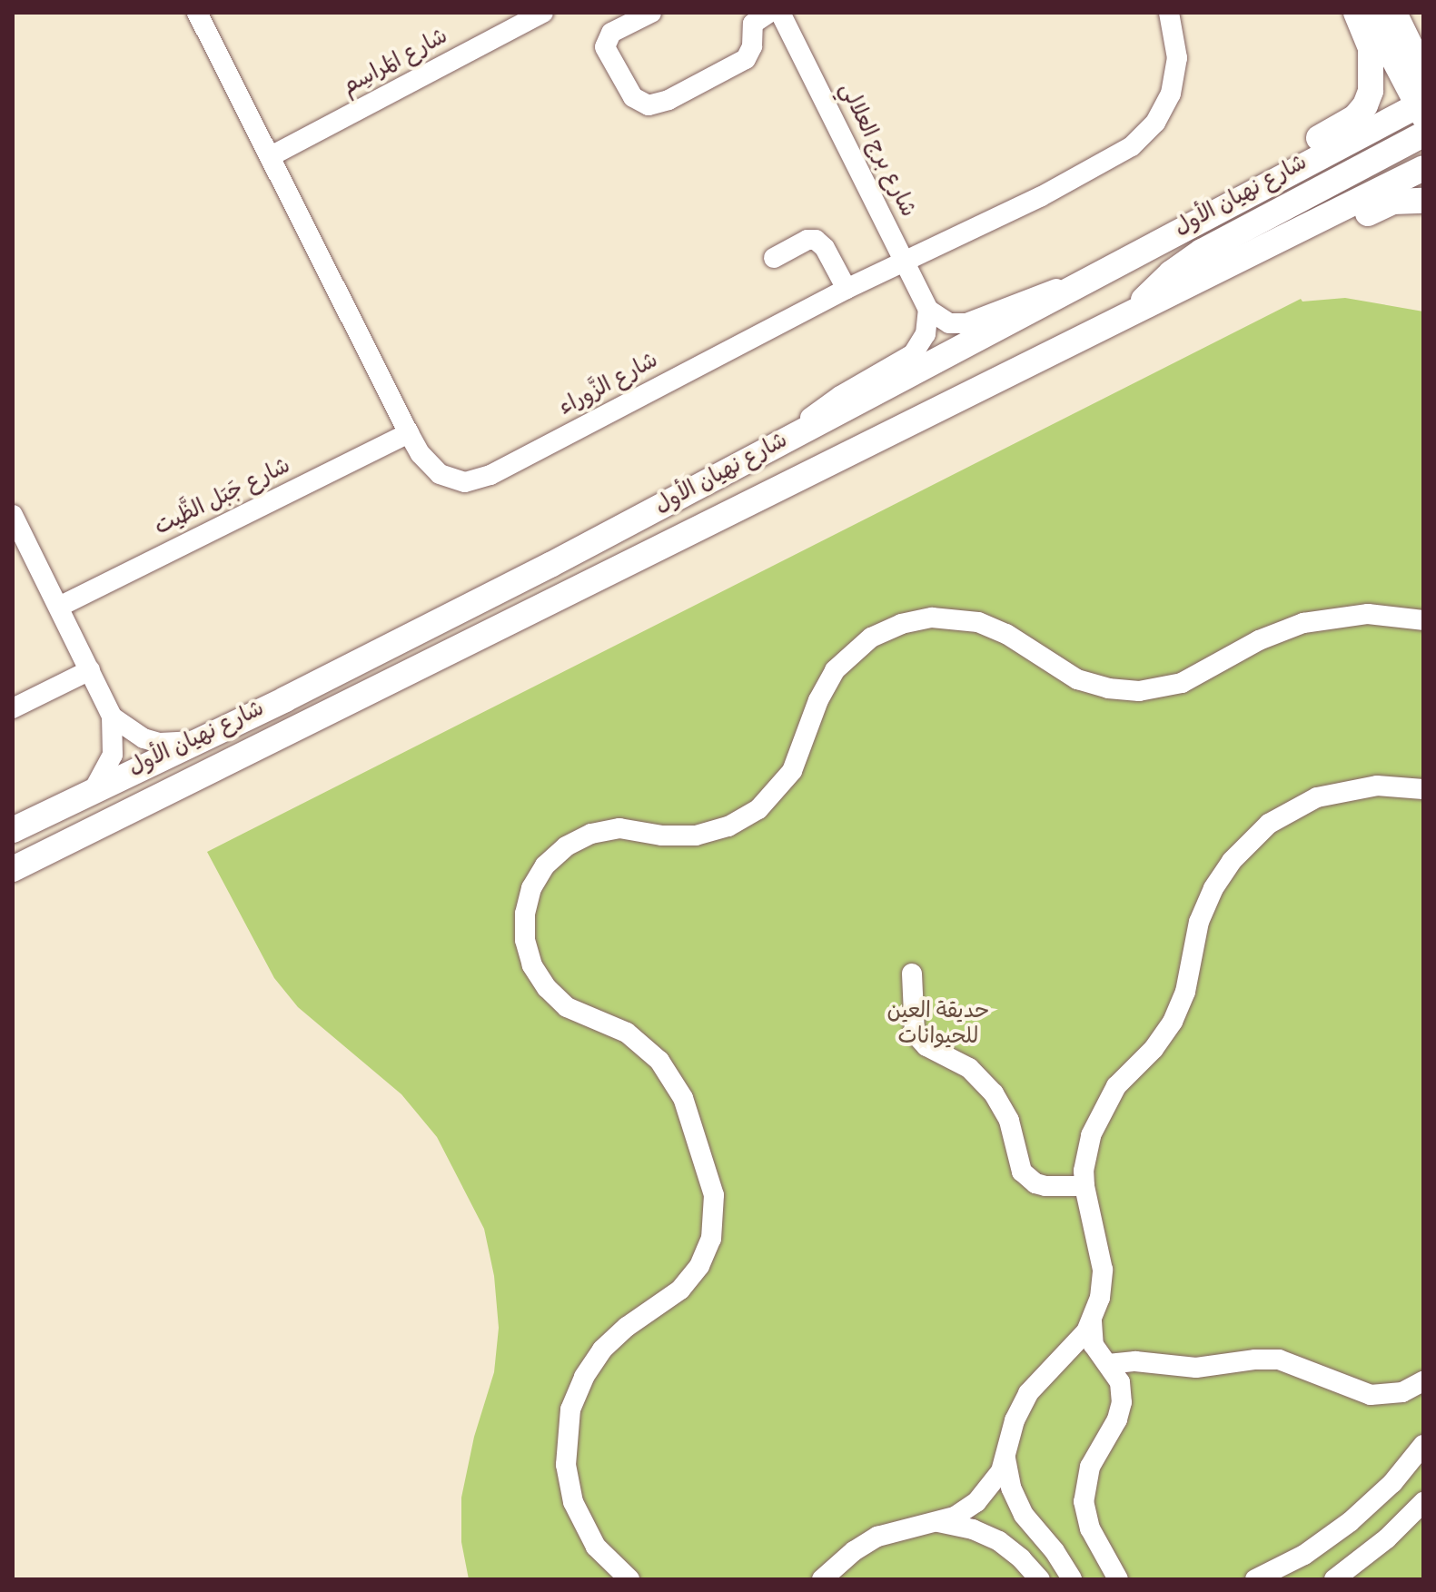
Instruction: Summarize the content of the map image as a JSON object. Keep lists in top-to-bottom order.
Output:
{
  "streets": {
    "main road": ["شارع نهيان الأول"],
    "street": [
      "شارع المَراسِم",
      "شارع برج العلالي",
      "شارع الزَّوراء",
      "شارع جَبَل الظَّيت"
    ]
  },
  "crossings": [
    ["شارع المَراسِم", "شارع الزَّوراء"],
    ["شارع برج العلالي", "شارع الزَّوراء"],
    ["شارع الزَّوراء", "شارع جَبَل الظَّيت"]
  ],
  "parks": ["حديقة العين للحيوانات"]
}
